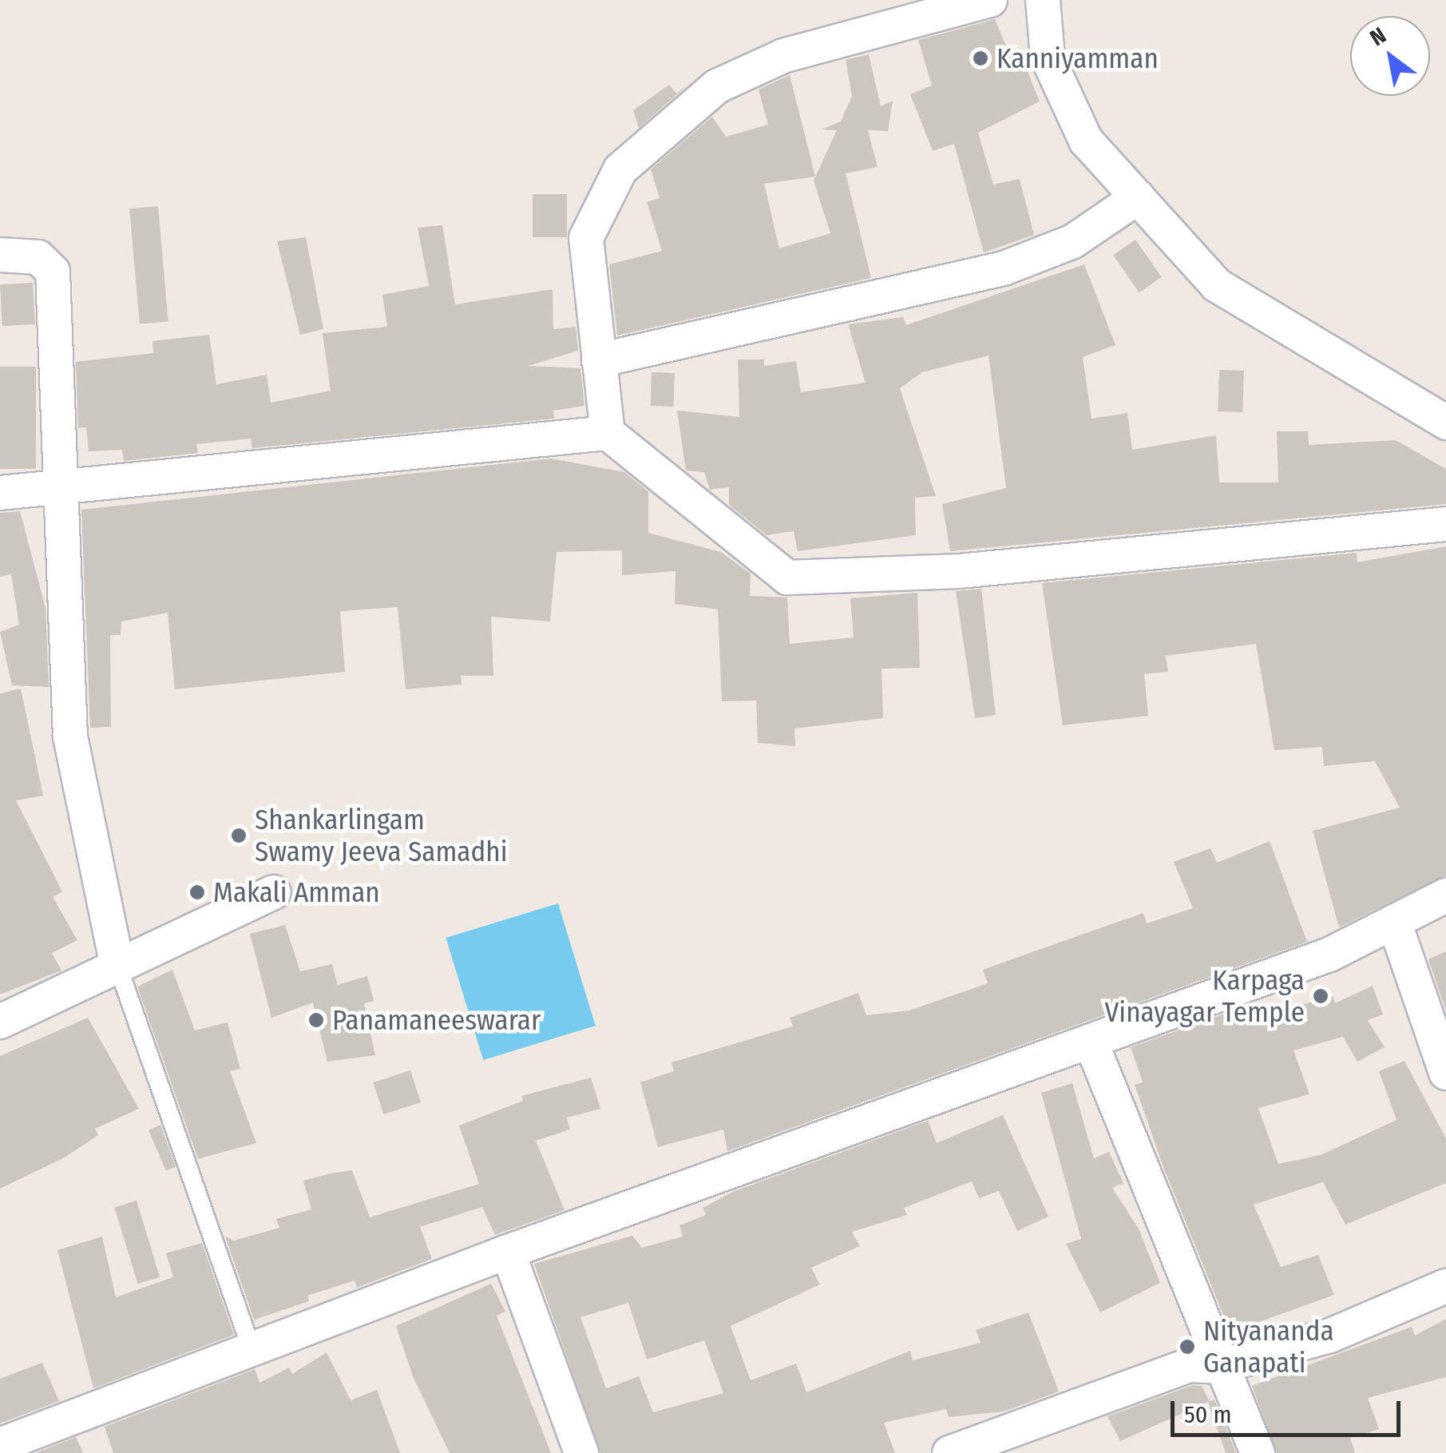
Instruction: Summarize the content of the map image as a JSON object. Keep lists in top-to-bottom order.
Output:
{
  "places": [
    "Kanniyamman",
    "Shankarlingam Swamy Jeeva Samadhi",
    "Makali Amman",
    "Karpaga Vinayagar Temple",
    "Panamaneeswarar",
    "Nityananda Ganapati"
  ],
  "scale_bar": "50 m",
  "north": "top left"
}
